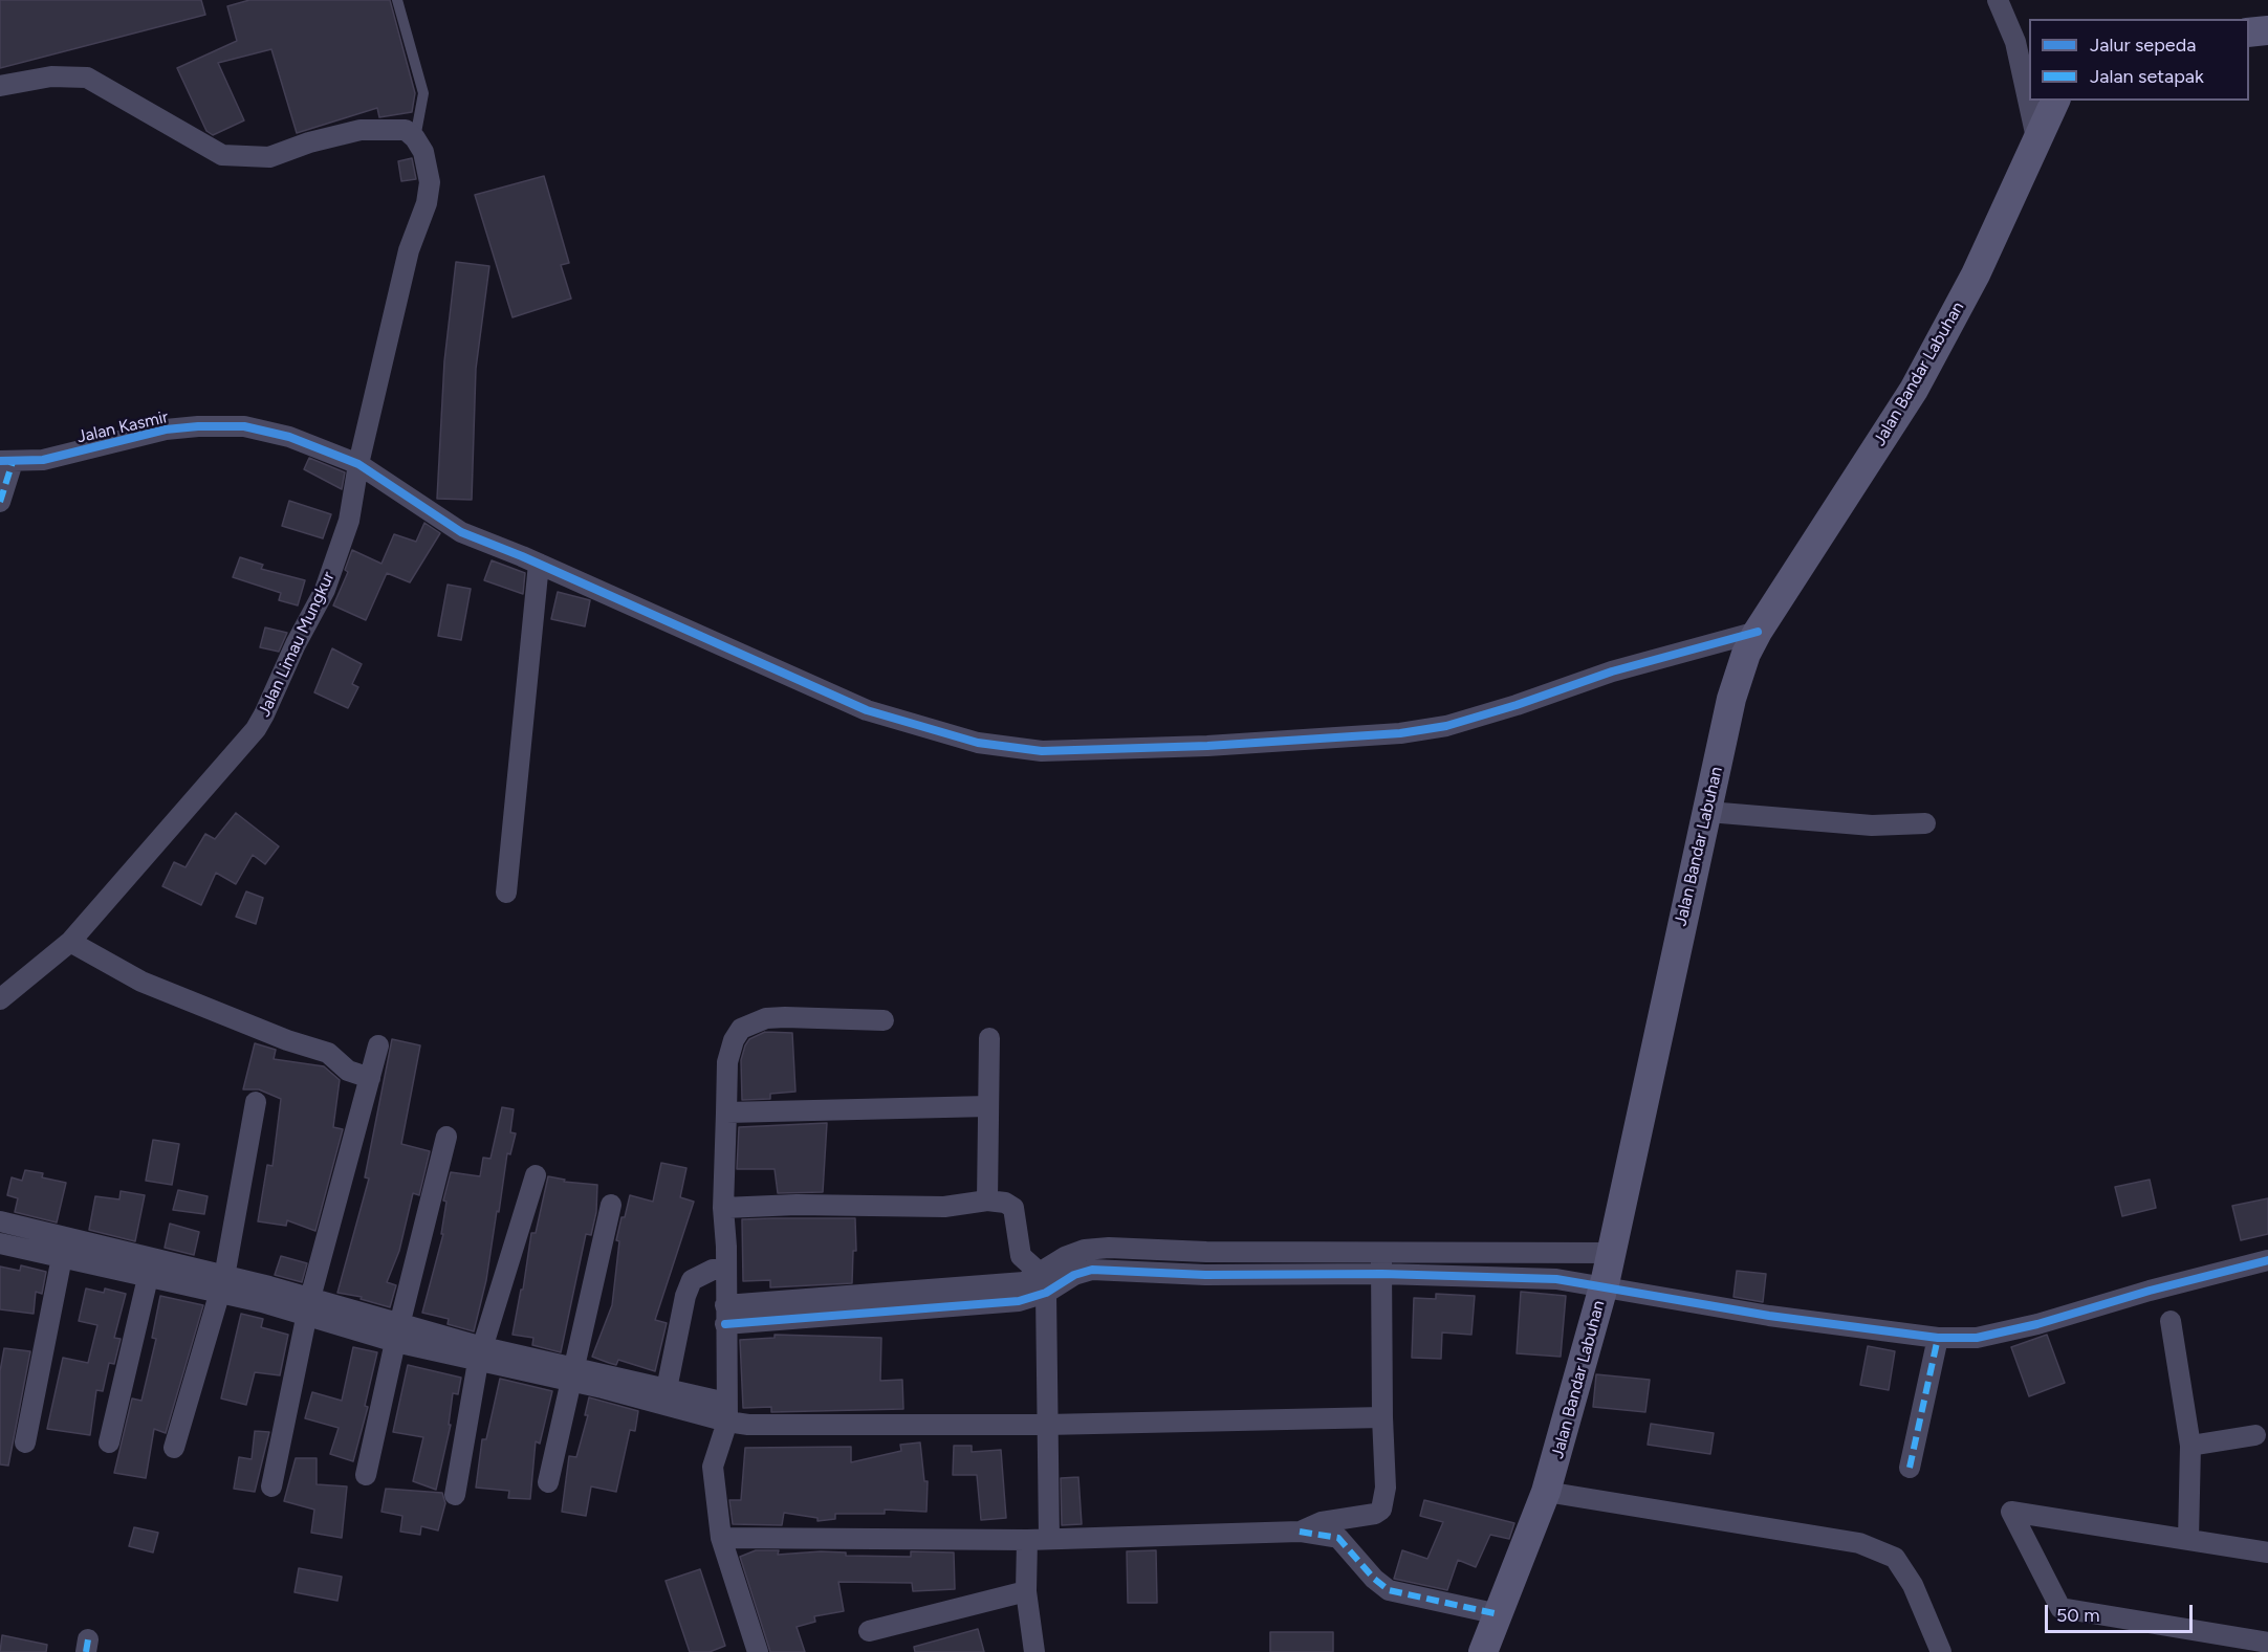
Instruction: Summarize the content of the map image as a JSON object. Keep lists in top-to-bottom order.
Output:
{
  "streets": {
    "main road": ["Jalan Bandar Labuhan"],
    "street": ["Jalan Kasmir", "Jalan Limau Mungkur"]
  },
  "crossings": [
    ["Jalan Bandar Labuhan", "Jalan Kasmir"],
    ["Jalan Kasmir", "Jalan Limau Mungkur"]
  ],
  "legend": ["Jalur sepeda", "Jalan setapak"],
  "scale_bar": "50 m"
}
